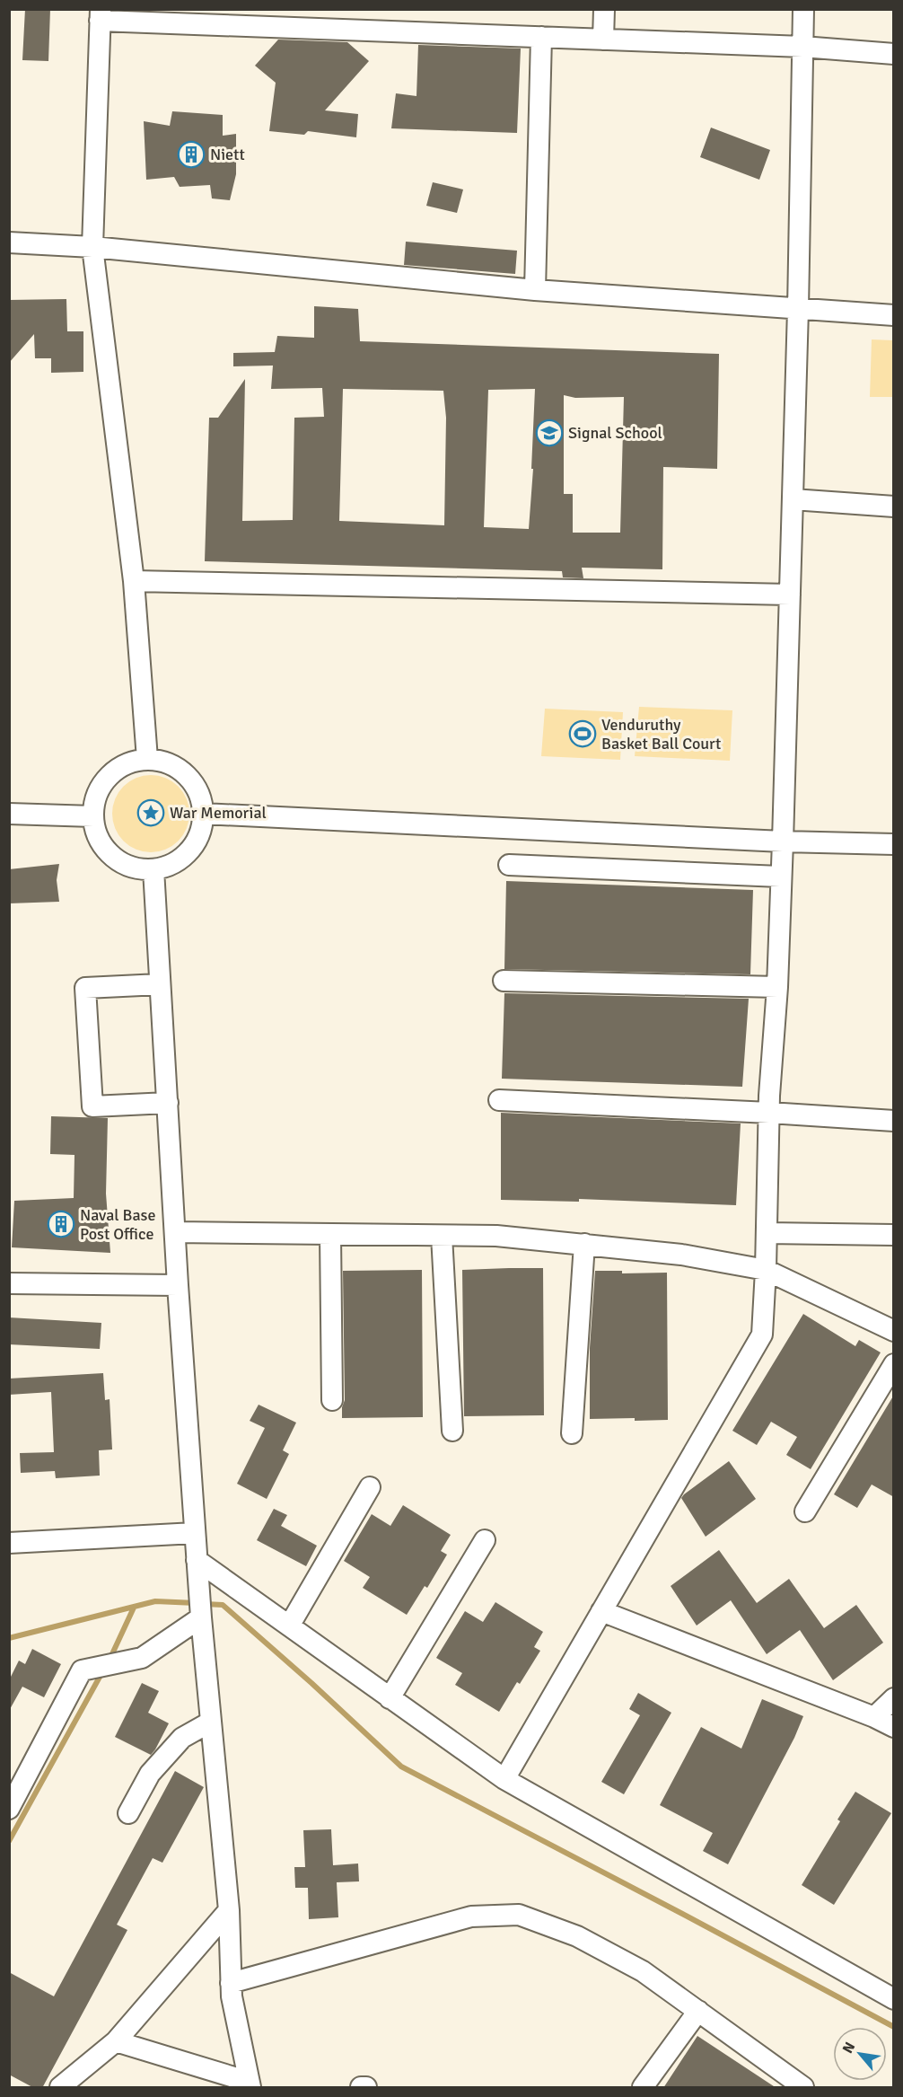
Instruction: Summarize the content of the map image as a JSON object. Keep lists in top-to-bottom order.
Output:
{
  "places": {
    "building": ["Niett", "Naval Base Post Office"],
    "school or university": ["Signal School"],
    "sports": ["Venduruthy Basket Ball Court"],
    "place": ["War Memorial"]
  },
  "north": "top left"
}
